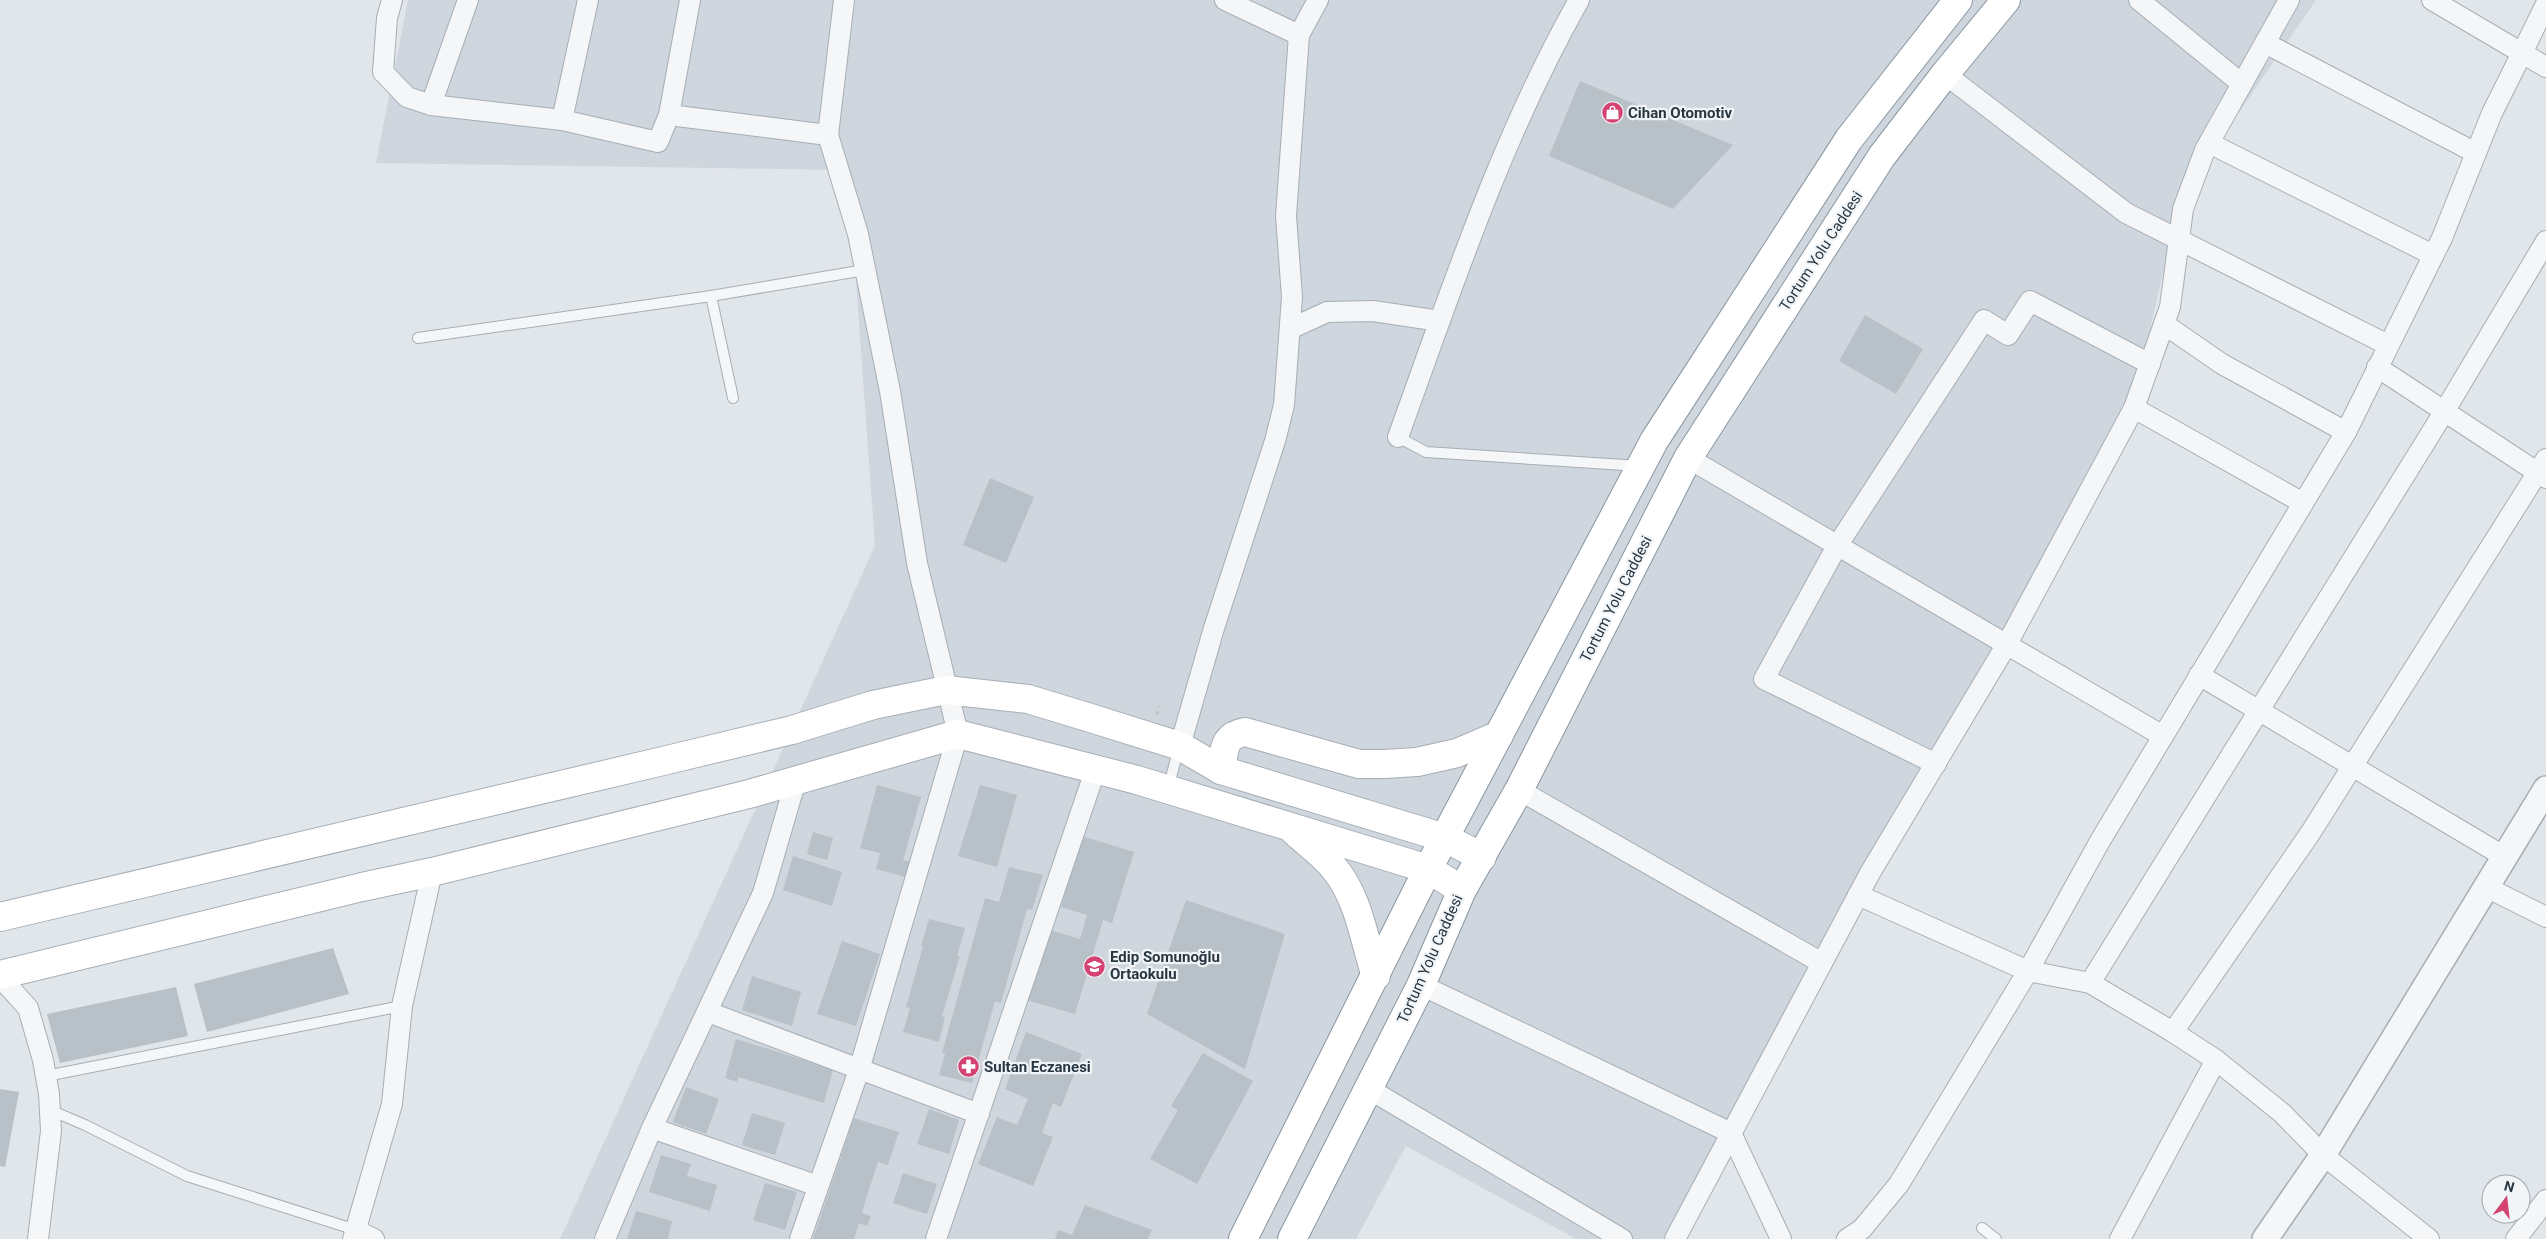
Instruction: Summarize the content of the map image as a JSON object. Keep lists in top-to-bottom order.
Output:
{
  "streets": {
    "main road": ["Tortum Yolu Caddesi"]
  },
  "places": {
    "shop": ["Cihan Otomotiv"],
    "school or university": ["Edip Somunoğlu Ortaokulu"],
    "pharmacy": ["Sultan Eczanesi"]
  },
  "north": "top"
}
